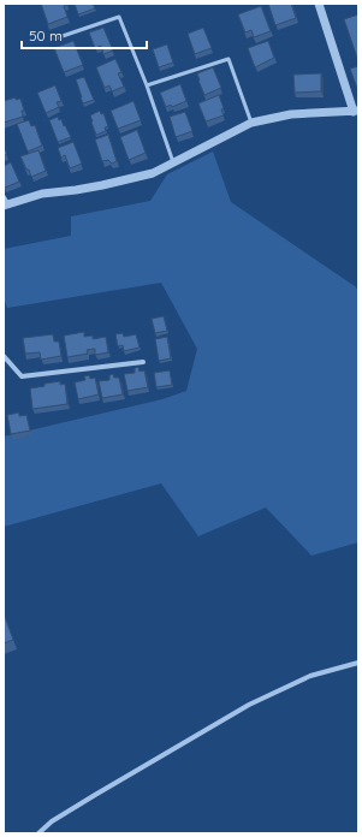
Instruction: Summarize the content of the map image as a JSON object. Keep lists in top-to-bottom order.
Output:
{
  "scale_bar": "50 m"
}
